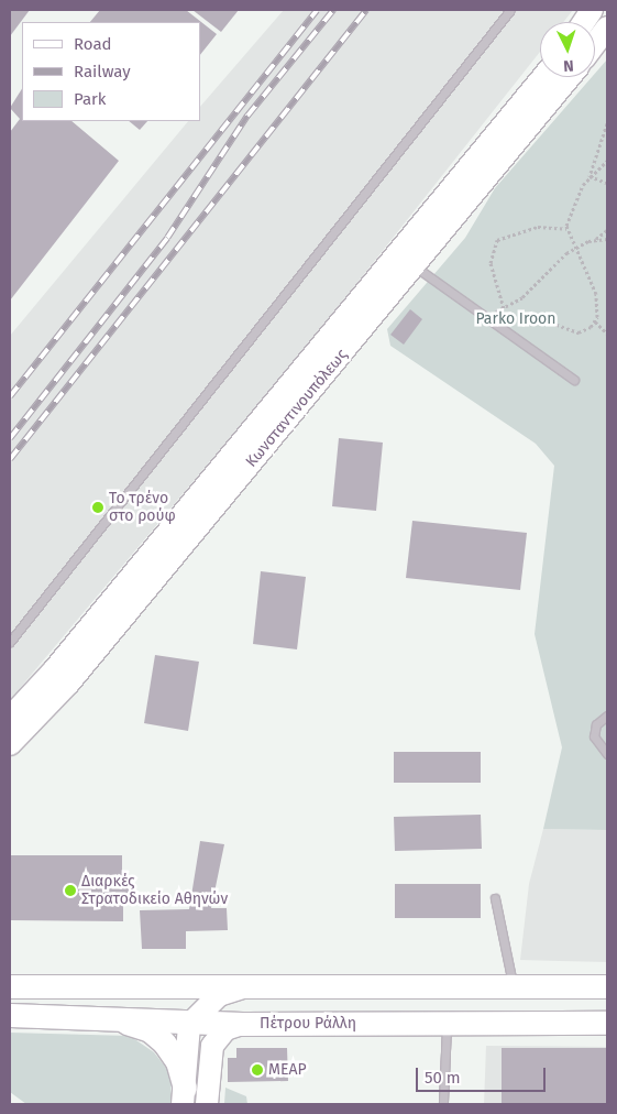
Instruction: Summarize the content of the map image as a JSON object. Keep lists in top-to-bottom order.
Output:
{
  "streets": {
    "main road": ["Κωνσταντινουπόλεως", "Πέτρου Ράλλη"]
  },
  "parks": ["Parko Iroon"],
  "places": ["Το τρένο στο ρούφ", "Διαρκές Στρατοδικείο Αθηνών", "MEAP"],
  "legend": ["Road", "Railway", "Park"],
  "scale_bar": "50 m",
  "north": "bottom"
}
